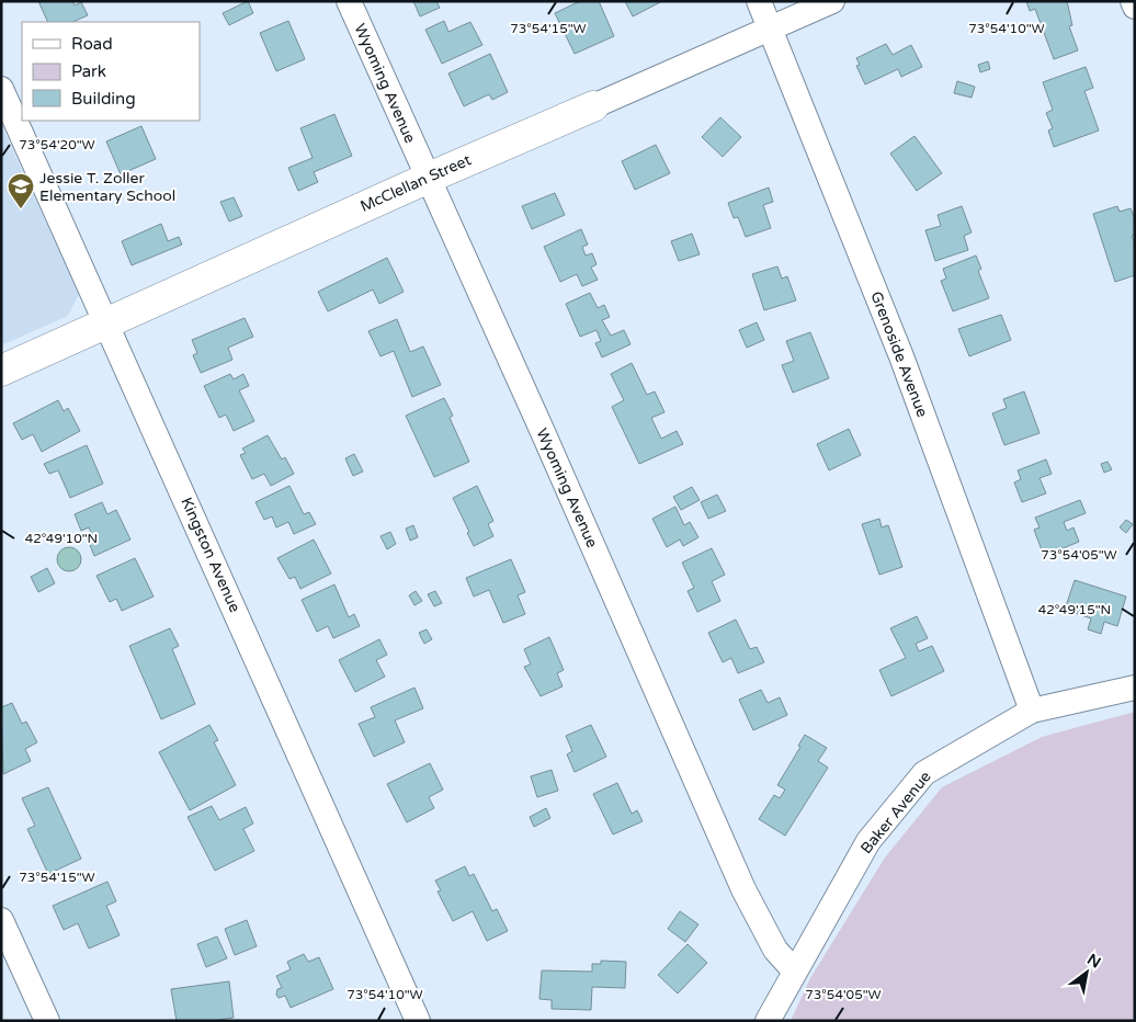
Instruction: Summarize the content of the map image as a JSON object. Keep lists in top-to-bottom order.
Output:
{
  "streets": {
    "street": [
      "Wyoming Avenue",
      "McClellan Street",
      "Grenoside Avenue",
      "Kingston Avenue",
      "Baker Avenue"
    ]
  },
  "crossings": [
    ["Wyoming Avenue", "McClellan Street"],
    ["Wyoming Avenue", "Baker Avenue"],
    ["McClellan Street", "Grenoside Avenue"],
    ["McClellan Street", "Kingston Avenue"],
    ["Grenoside Avenue", "Baker Avenue"]
  ],
  "places": {
    "school or university": ["Jessie T. Zoller Elementary School"]
  },
  "legend": ["Road", "Park", "Building"],
  "north": "top right",
  "coordinates": [
    "73°54'15\"W",
    "73°54'10\"W",
    "73°54'20\"W",
    "42°49'10\"N",
    "73°54'05\"W",
    "42°49'15\"N"
  ]
}
